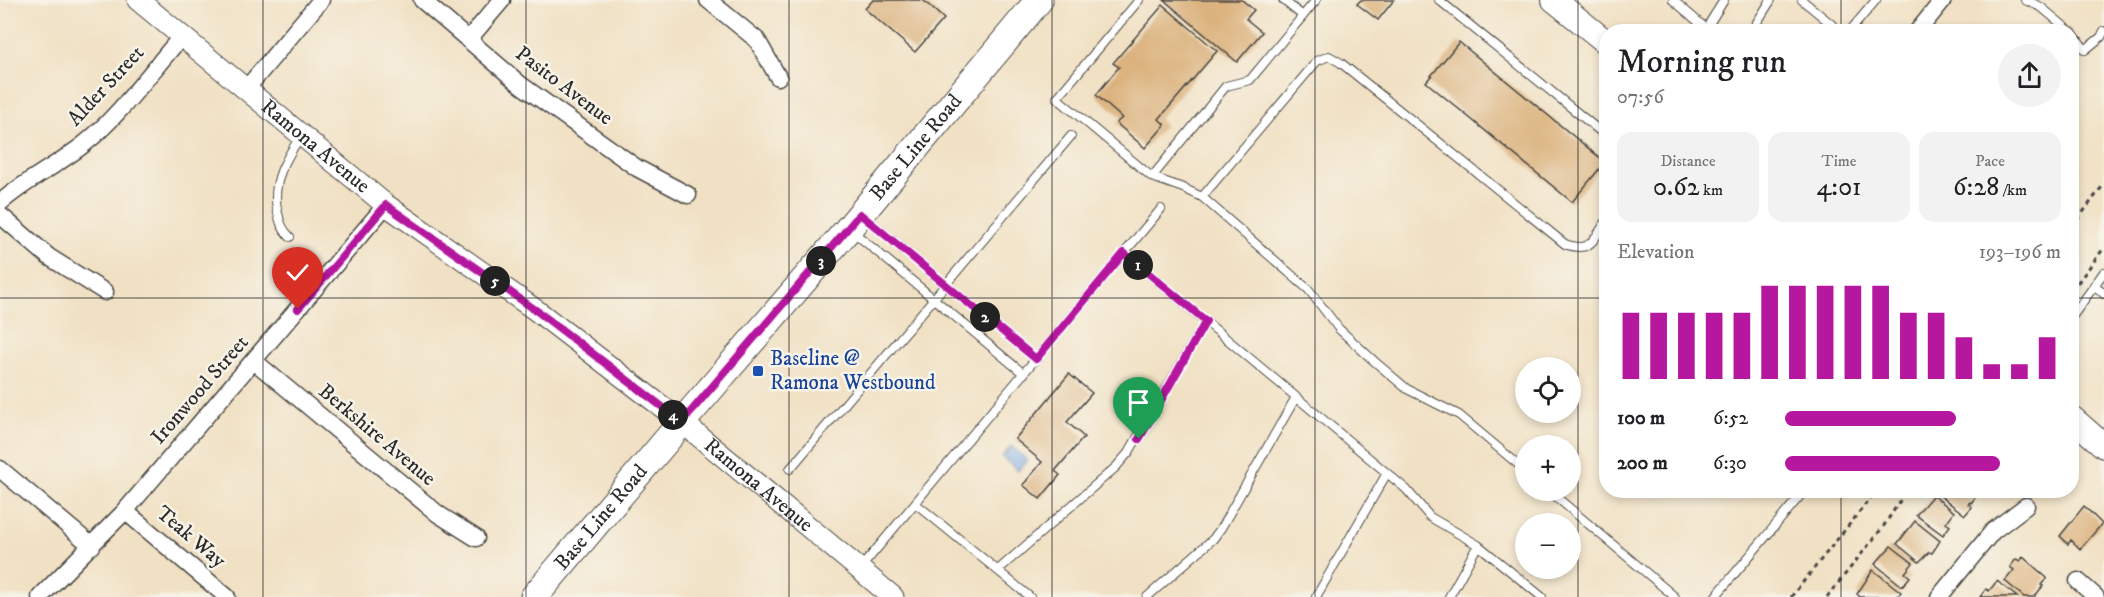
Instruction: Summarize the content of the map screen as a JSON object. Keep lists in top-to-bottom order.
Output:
{
  "streets": {
    "main road": ["Base Line Road"],
    "street": [
      "Alder Street",
      "Pasito Avenue",
      "Ramona Avenue",
      "Ironwood Street",
      "Berkshire Avenue",
      "Teak Way"
    ]
  },
  "crossings": [
    ["Alder Street", "Ramona Avenue"],
    ["Ramona Avenue", "Base Line Road"],
    ["Ramona Avenue", "Ironwood Street"],
    ["Ironwood Street", "Berkshire Avenue"],
    ["Ironwood Street", "Teak Way"]
  ],
  "places": {
    "transit": ["Baseline @ Ramona Westbound"]
  },
  "page": {
    "heading": ["Morning run", "07:56"],
    "stats": [
      ["Distance", "0.62 km"],
      ["Time", "4:01"],
      ["Pace", "6:28 /km"]
    ],
    "chart": ["Elevation", "193–196 m"],
    "pins": [
      "3",
      "1",
      "5",
      "2",
      "4"
    ],
    "map_buttons": ["+", "−"],
    "list": [
      {
        "name": "100 m",
        "note": "6:52"
      },
      {
        "name": "200 m",
        "note": "6:30"
      }
    ]
  }
}
